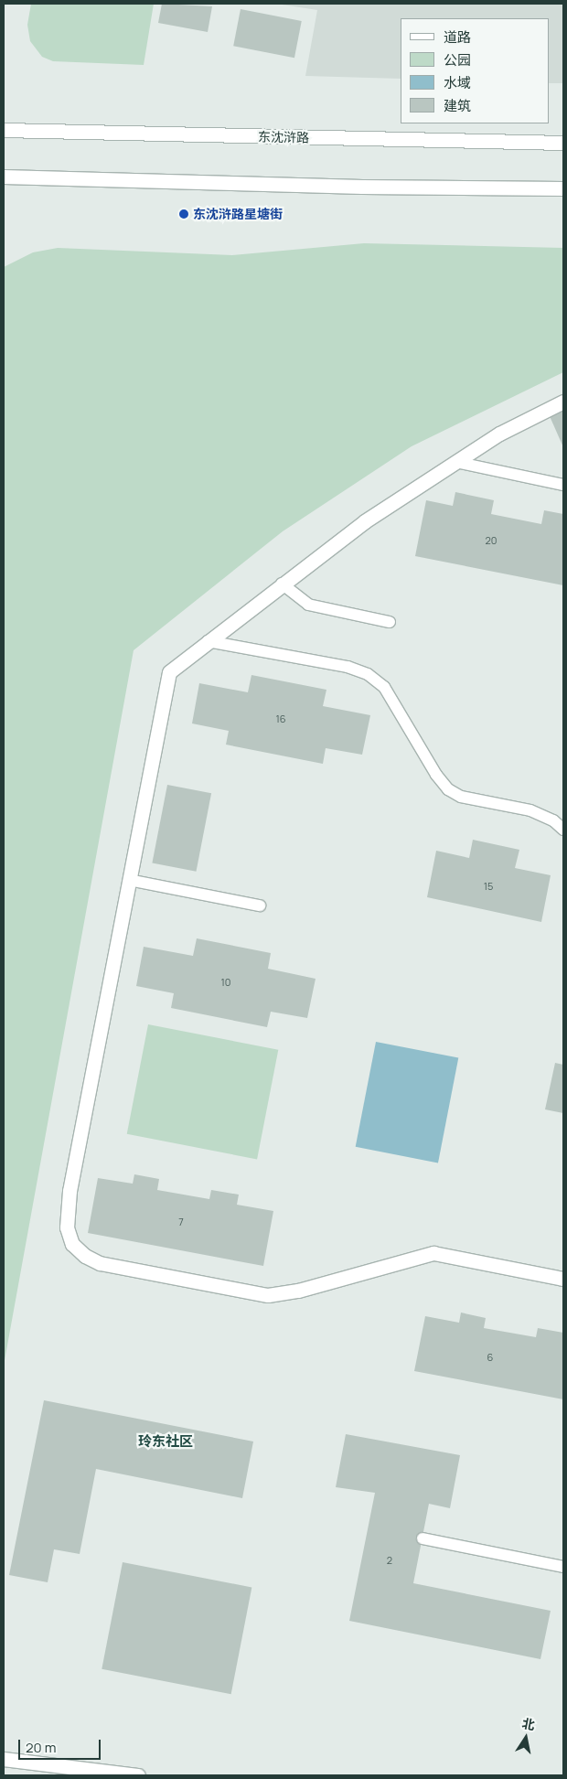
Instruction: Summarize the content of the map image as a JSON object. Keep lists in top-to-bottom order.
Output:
{
  "streets": {
    "street": ["东沈浒路"]
  },
  "districts": ["玲东社区"],
  "places": ["东沈浒路星塘街"],
  "house_numbers": [
    "20",
    "16",
    "15",
    "10",
    "7",
    "6",
    "2"
  ],
  "legend": [
    "道路",
    "公园",
    "水域",
    "建筑"
  ],
  "scale_bar": "20 m",
  "north": "top"
}
